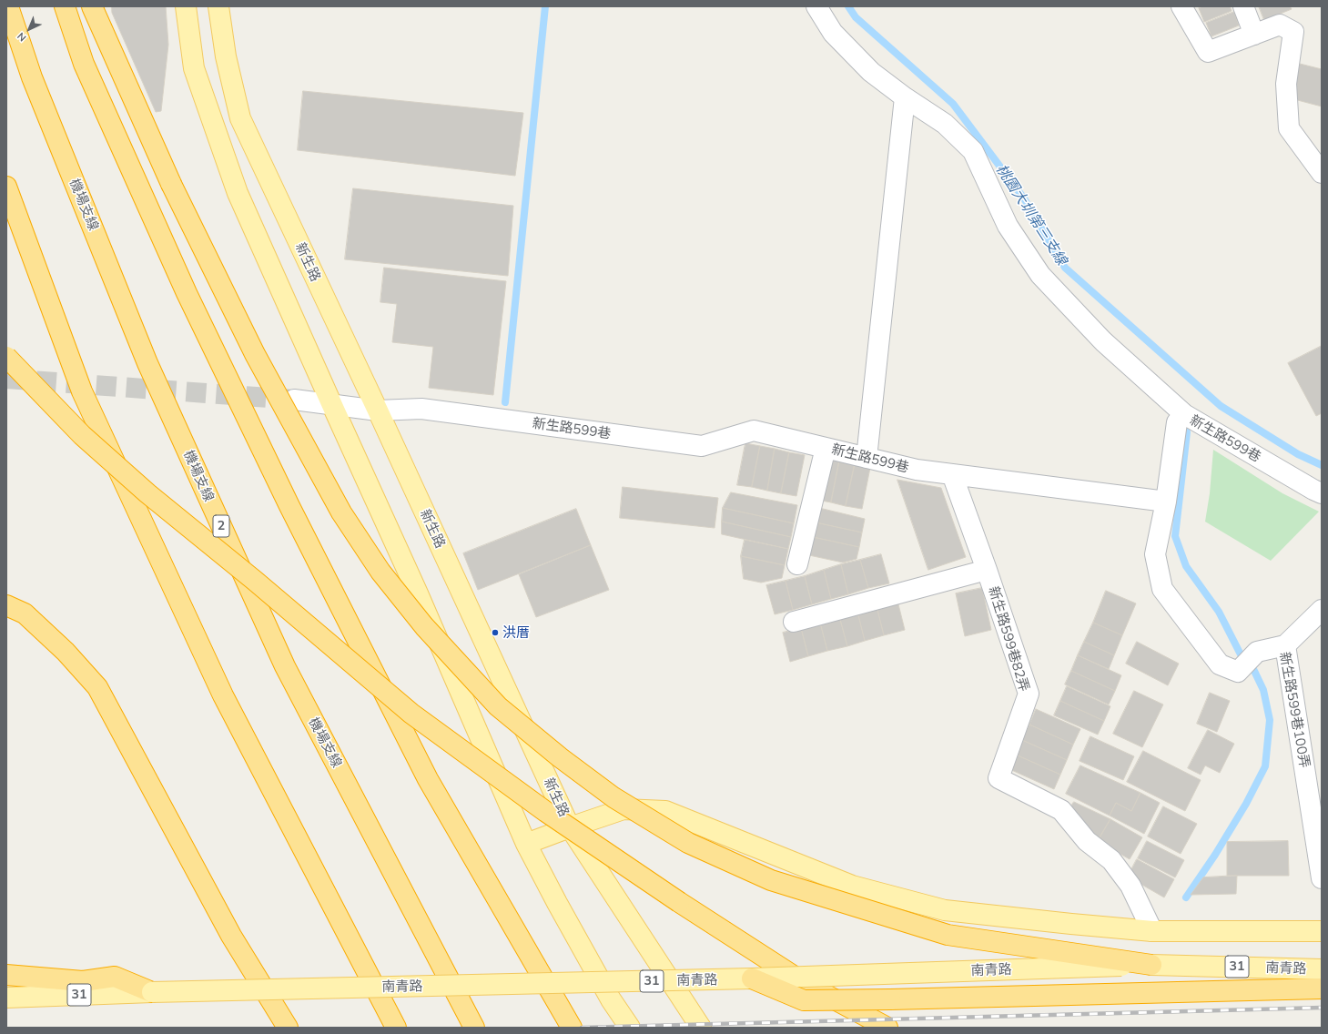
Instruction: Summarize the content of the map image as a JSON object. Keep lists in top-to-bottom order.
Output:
{
  "streets": {
    "highway": ["機場支線", "2"],
    "main road": ["新生路", "31", "南青路"],
    "street": ["新生路599巷", "新生路599巷82弄", "新生路599巷100弄"]
  },
  "crossings": [
    ["新生路", "新生路599巷"],
    ["新生路599巷", "新生路599巷82弄"],
    ["新生路599巷", "新生路599巷100弄"]
  ],
  "water": ["桃園大圳第三支線"],
  "places": ["洪厝"],
  "north": "bottom left"
}
